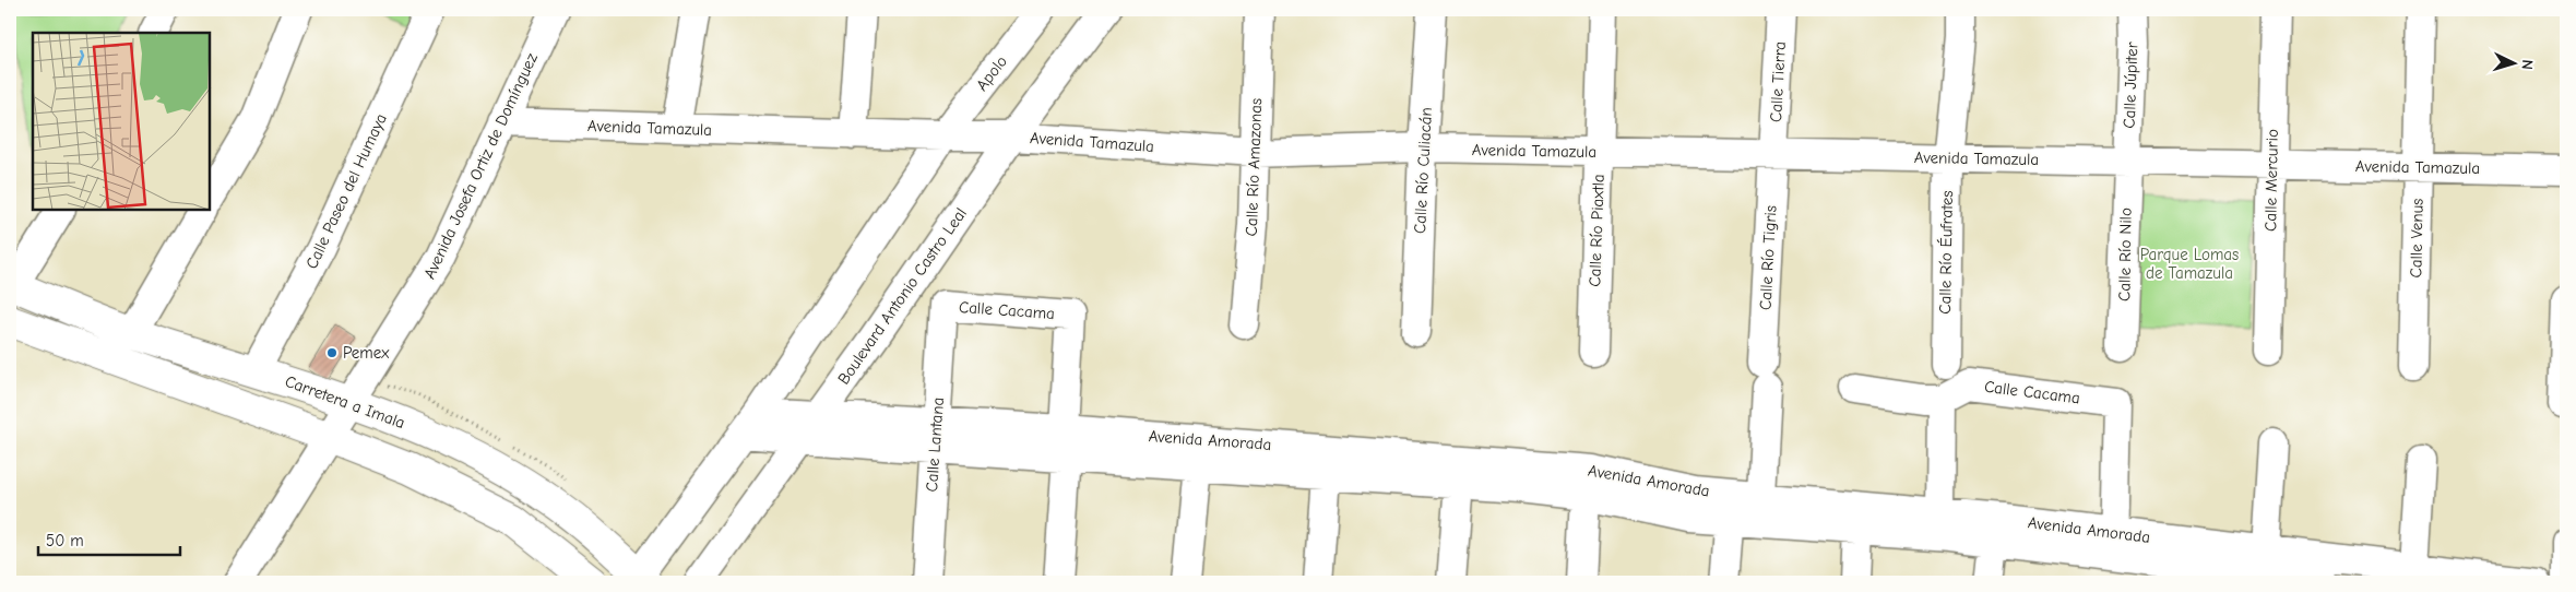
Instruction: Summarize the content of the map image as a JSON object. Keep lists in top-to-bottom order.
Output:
{
  "streets": {
    "main road": ["Carretera a Imala"],
    "street": [
      "Apolo",
      "Calle Tierra",
      "Calle Júpiter",
      "Avenida Tamazula",
      "Avenida Josefa Ortiz de Domínguez",
      "Calle Río Amazonas",
      "Calle Río Culiacán",
      "Calle Mercurio",
      "Calle Paseo del Humaya",
      "Calle Río Piaxtla",
      "Calle Venus",
      "Calle Río Éufrates",
      "Calle Río Nilo",
      "Calle Río Tigris",
      "Boulevard Antonio Castro Leal",
      "Calle Cacama",
      "Avenida Amorada",
      "Calle Lantana"
    ]
  },
  "crossings": [
    ["Apolo", "Avenida Tamazula"],
    ["Calle Tierra", "Avenida Tamazula"],
    ["Calle Tierra", "Calle Río Tigris"],
    ["Calle Júpiter", "Avenida Tamazula"],
    ["Calle Júpiter", "Calle Río Nilo"],
    ["Avenida Tamazula", "Avenida Josefa Ortiz de Domínguez"],
    ["Avenida Tamazula", "Calle Río Amazonas"],
    ["Avenida Tamazula", "Calle Río Culiacán"],
    ["Avenida Tamazula", "Calle Mercurio"],
    ["Avenida Tamazula", "Calle Río Piaxtla"],
    ["Avenida Tamazula", "Calle Venus"],
    ["Avenida Tamazula", "Calle Río Éufrates"],
    ["Avenida Tamazula", "Calle Río Nilo"],
    ["Avenida Tamazula", "Calle Río Tigris"],
    ["Avenida Tamazula", "Boulevard Antonio Castro Leal"],
    ["Avenida Josefa Ortiz de Domínguez", "Carretera a Imala"],
    ["Calle Paseo del Humaya", "Carretera a Imala"],
    ["Calle Río Tigris", "Avenida Amorada"],
    ["Boulevard Antonio Castro Leal", "Avenida Amorada"],
    ["Calle Cacama", "Avenida Amorada"],
    ["Calle Cacama", "Calle Lantana"],
    ["Avenida Amorada", "Calle Lantana"]
  ],
  "parks": ["Parque Lomas de Tamazula"],
  "places": ["Pemex"],
  "scale_bar": "50 m",
  "north": "right"
}
